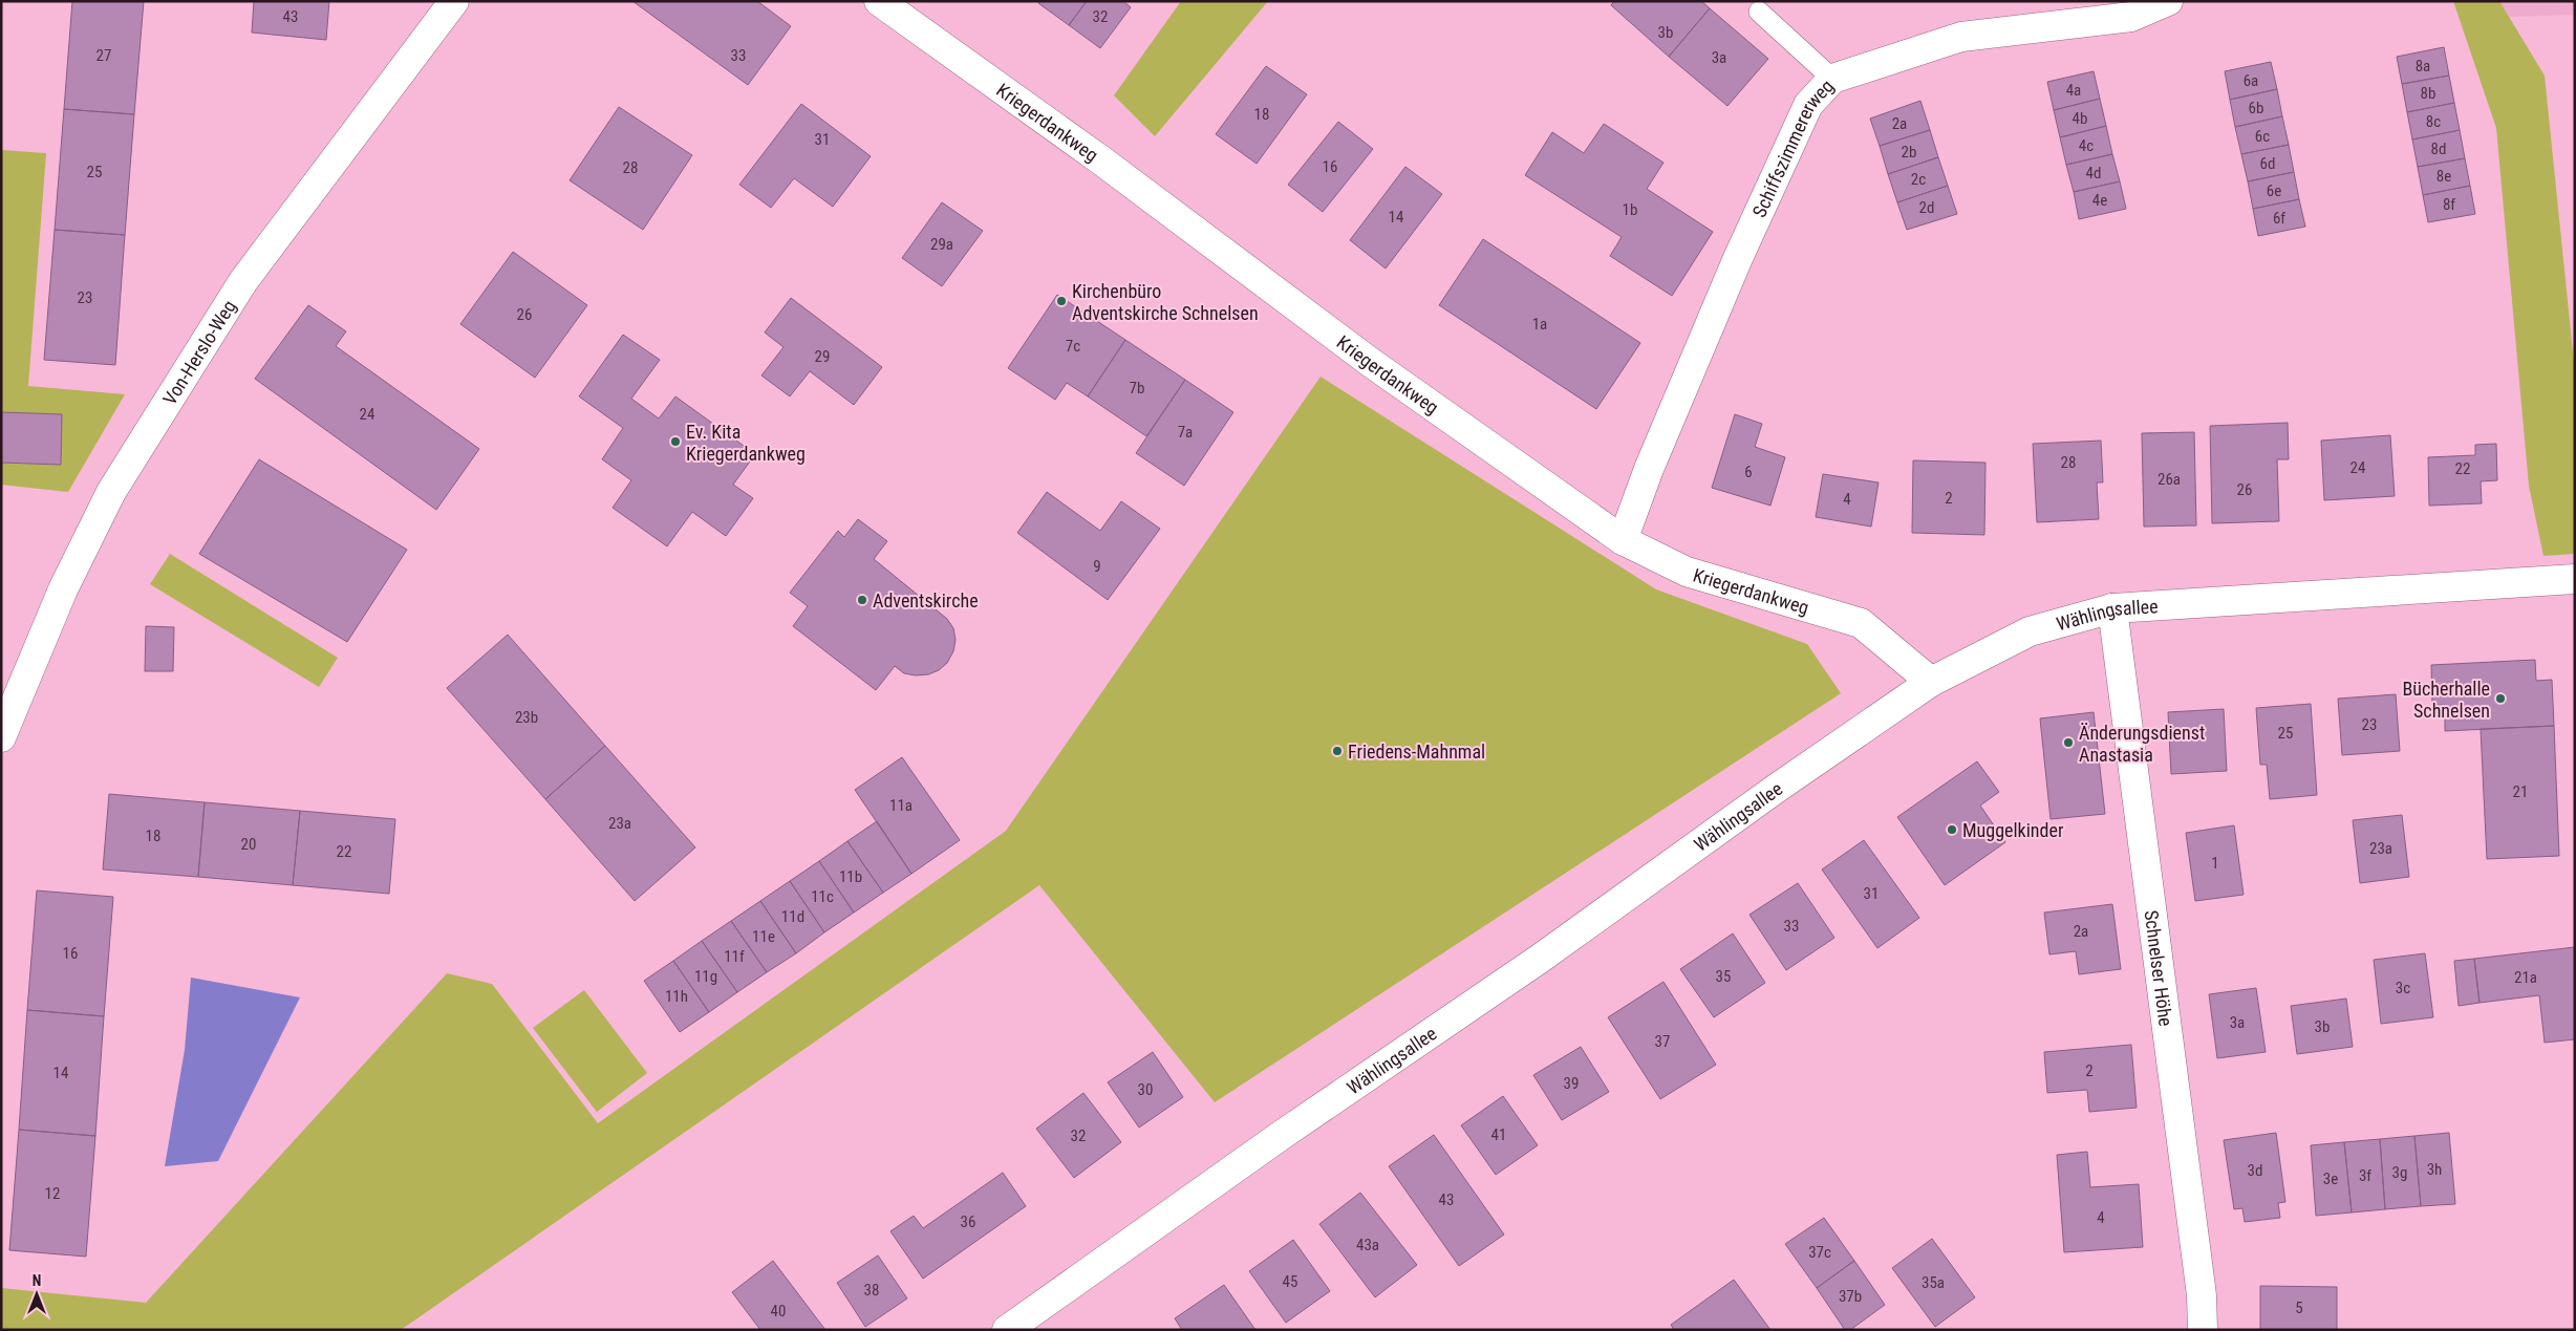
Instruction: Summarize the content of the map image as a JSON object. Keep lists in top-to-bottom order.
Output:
{
  "streets": {
    "street": [
      "Kriegerdankweg",
      "Schiffszimmererweg",
      "Von-Herslo-Weg",
      "Wählingsallee",
      "Schnelser Höhe"
    ]
  },
  "crossings": [
    ["Kriegerdankweg", "Schiffszimmererweg"],
    ["Kriegerdankweg", "Wählingsallee"],
    ["Wählingsallee", "Schnelser Höhe"]
  ],
  "places": [
    "Kirchenbüro Adventskirche Schnelsen",
    "Ev. Kita Kriegerdankweg",
    "Adventskirche",
    "Bücherhalle Schnelsen",
    "Änderungsdienst Anastasia",
    "Friedens-Mahnmal",
    "Muggelkinder"
  ],
  "house_numbers": [
    "43",
    "32",
    "3b",
    "27",
    "33",
    "3a",
    "8a",
    "6a",
    "4a",
    "8b",
    "6b",
    "18",
    "4b",
    "8c",
    "2a",
    "6c",
    "31",
    "4c",
    "8d",
    "2b",
    "6d",
    "16",
    "28",
    "25",
    "4d",
    "8e",
    "2c",
    "6e",
    "4e",
    "8f",
    "2d",
    "1b",
    "14",
    "6f",
    "29a",
    "23",
    "26",
    "1a",
    "7c",
    "29",
    "7b",
    "24",
    "7a",
    "28",
    "24",
    "22",
    "6",
    "26a",
    "26",
    "2",
    "4",
    "9",
    "23b",
    "23",
    "25",
    "21",
    "11a",
    "23a",
    "18",
    "20",
    "23a",
    "22",
    "1",
    "11b",
    "31",
    "11c",
    "11d",
    "33",
    "2a",
    "11e",
    "16",
    "11f",
    "11g",
    "35",
    "21a",
    "3c",
    "11h",
    "3a",
    "3b",
    "37",
    "2",
    "14",
    "39",
    "30",
    "41",
    "32",
    "3h",
    "3d",
    "3g",
    "3f",
    "3e",
    "12",
    "43",
    "4",
    "36",
    "43a",
    "37c",
    "45",
    "35a",
    "38",
    "37b",
    "5",
    "40"
  ],
  "north": "top"
}
